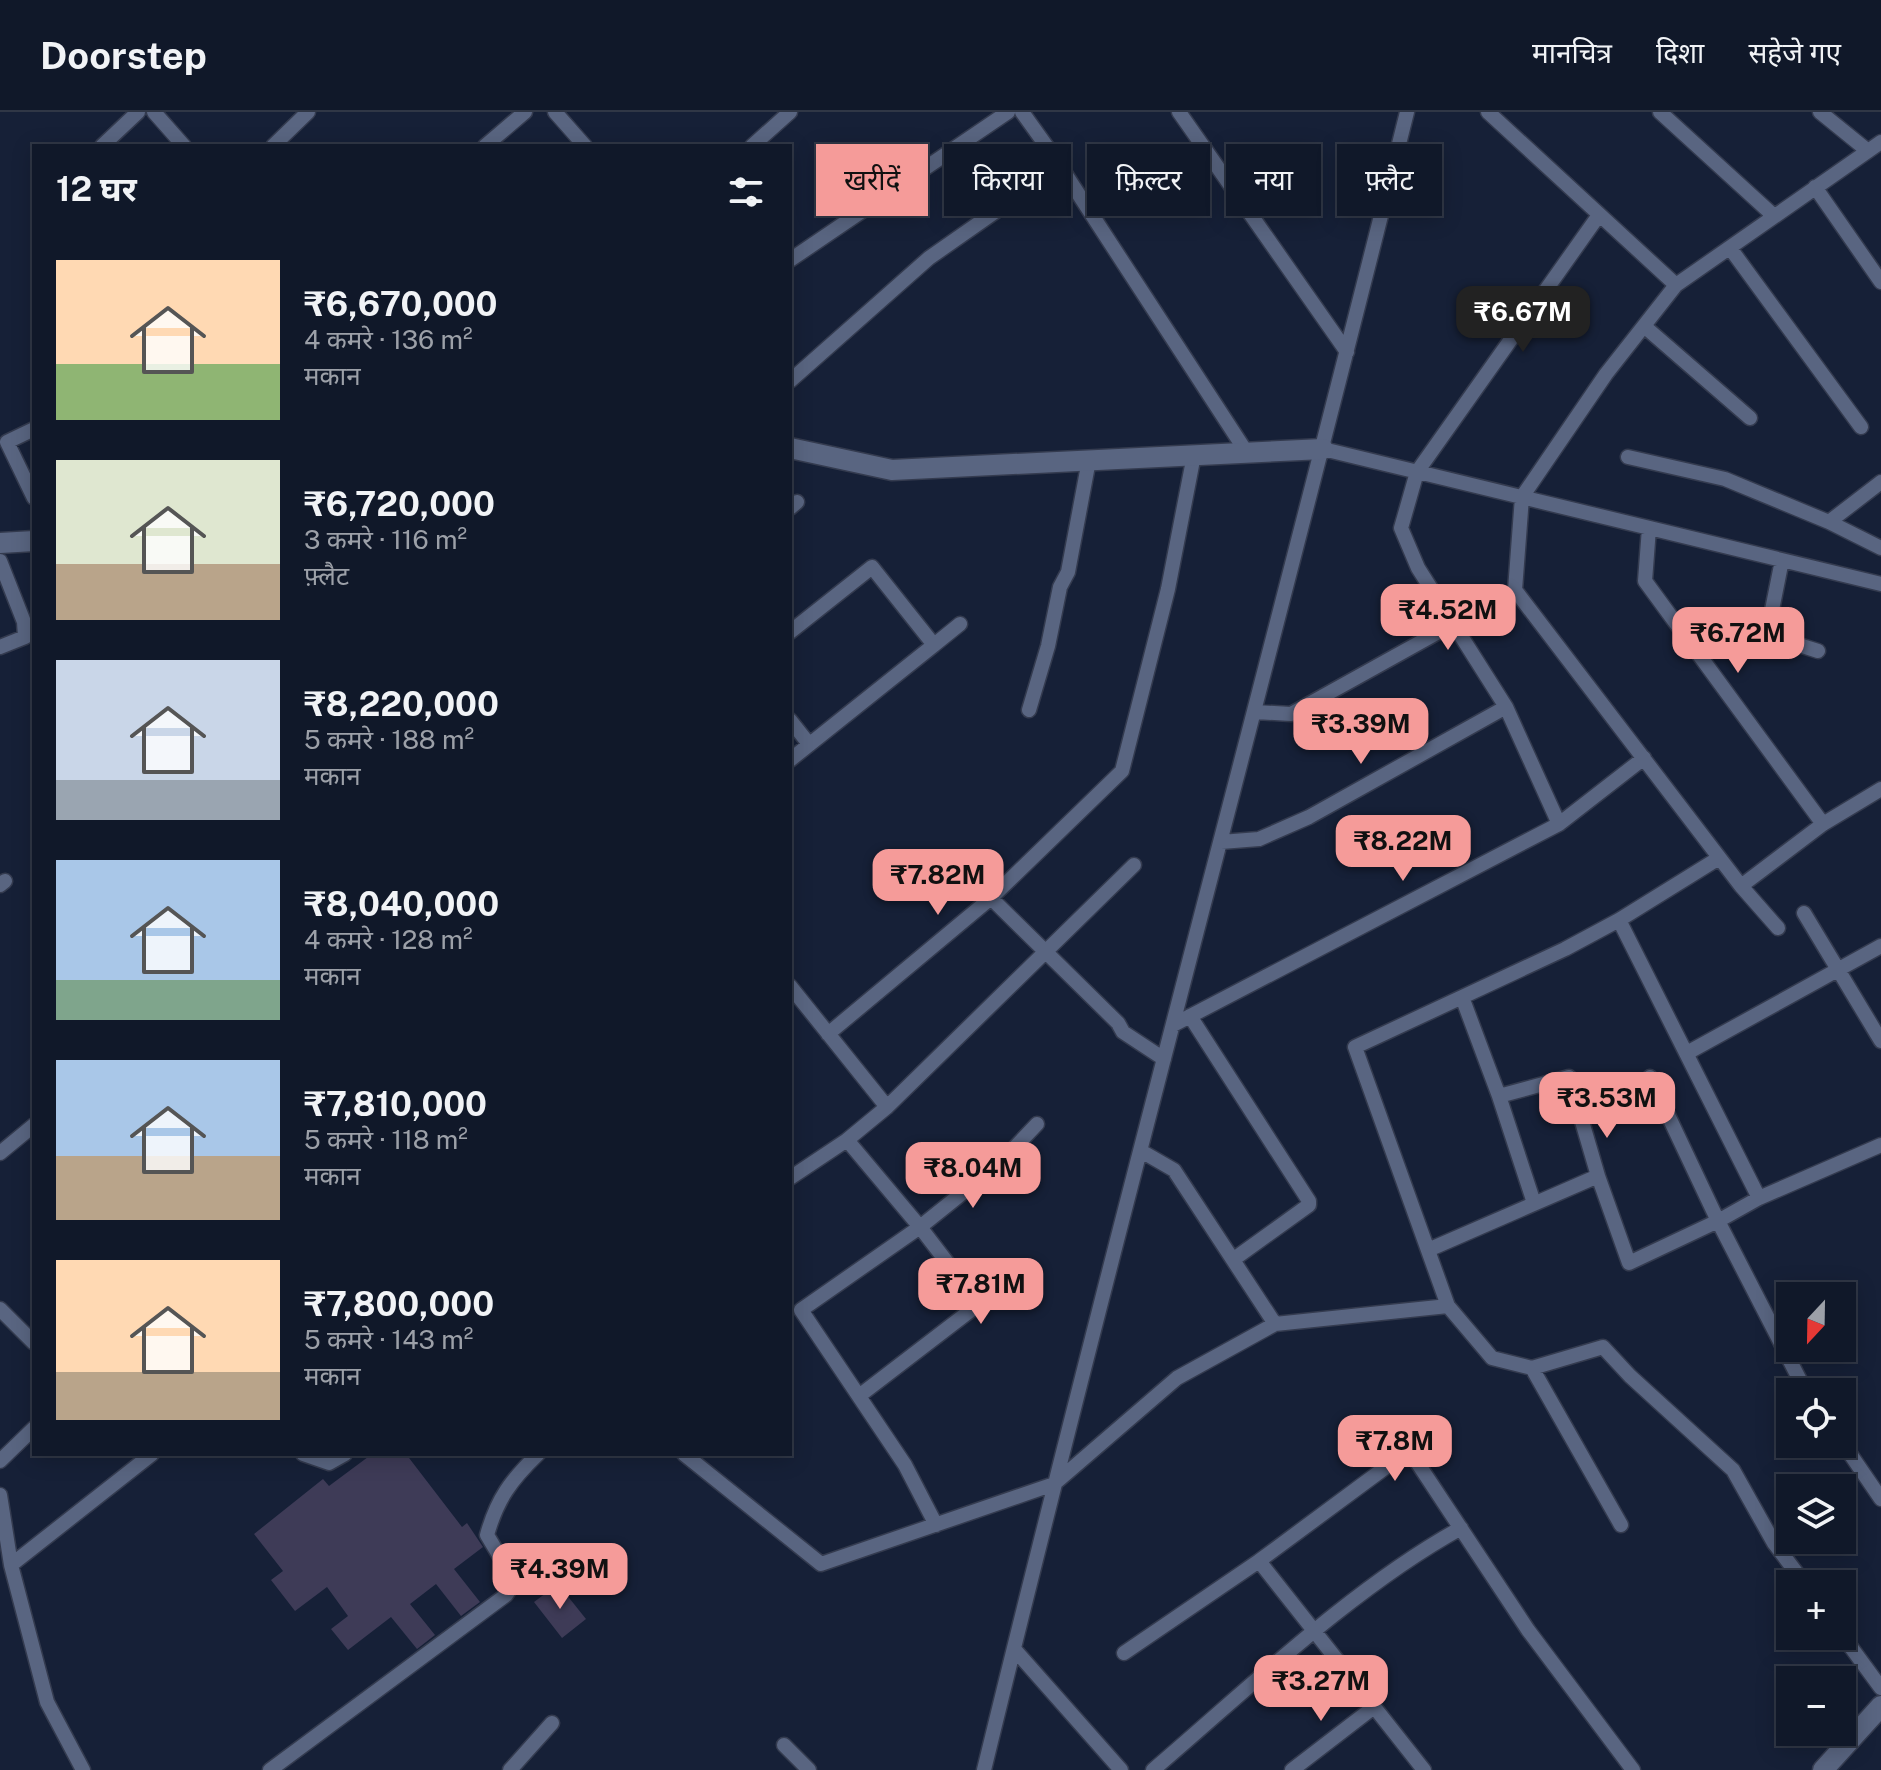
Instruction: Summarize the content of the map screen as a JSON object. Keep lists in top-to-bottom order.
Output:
{
  "north": "bottom",
  "page": {
    "header": "Doorstep",
    "nav": ["मानचित्र", "दिशा", "सहेजे गए"],
    "chip": [
      "खरीदें",
      "किराया",
      "फ़िल्टर",
      "नया",
      "फ़्लैट"
    ],
    "heading": "12 घर",
    "list": [
      {
        "name": "₹6,670,000",
        "note": "4 कमरे · 136 m² · मकान"
      },
      {
        "name": "₹6,720,000",
        "note": "3 कमरे · 116 m² · फ़्लैट"
      },
      {
        "name": "₹8,220,000",
        "note": "5 कमरे · 188 m² · मकान"
      },
      {
        "name": "₹8,040,000",
        "note": "4 कमरे · 128 m² · मकान"
      },
      {
        "name": "₹7,810,000",
        "note": "5 कमरे · 118 m² · मकान"
      },
      {
        "name": "₹7,800,000",
        "note": "5 कमरे · 143 m² · मकान"
      }
    ],
    "price": [
      "₹6.67M",
      "₹4.52M",
      "₹6.72M",
      "₹3.39M",
      "₹8.22M",
      "₹7.82M",
      "₹3.53M",
      "₹8.04M",
      "₹7.81M",
      "₹7.8M",
      "₹4.39M",
      "₹3.27M"
    ],
    "map_buttons": ["+", "−"]
  }
}
